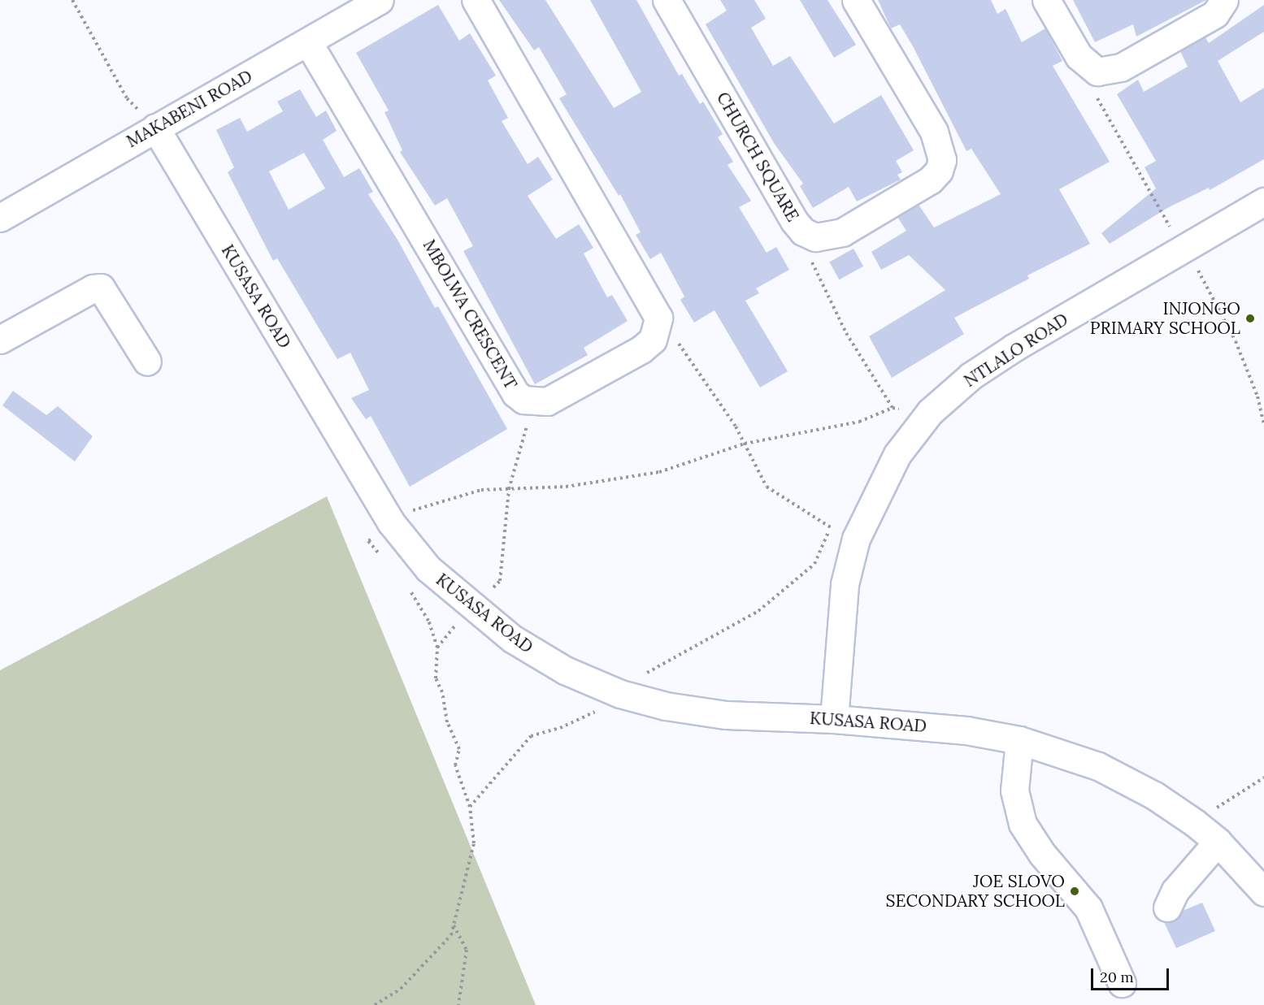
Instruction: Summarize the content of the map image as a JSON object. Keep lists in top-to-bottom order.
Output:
{
  "streets": {
    "street": [
      "MAKABENI ROAD",
      "CHURCH SQUARE",
      "KUSASA ROAD",
      "MBOLWA CRESCENT",
      "NTLALO ROAD"
    ]
  },
  "crossings": [
    ["MAKABENI ROAD", "KUSASA ROAD"],
    ["MAKABENI ROAD", "MBOLWA CRESCENT"],
    ["KUSASA ROAD", "NTLALO ROAD"]
  ],
  "places": ["INJONGO PRIMARY SCHOOL", "JOE SLOVO SECONDARY SCHOOL"],
  "scale_bar": "20 m"
}
